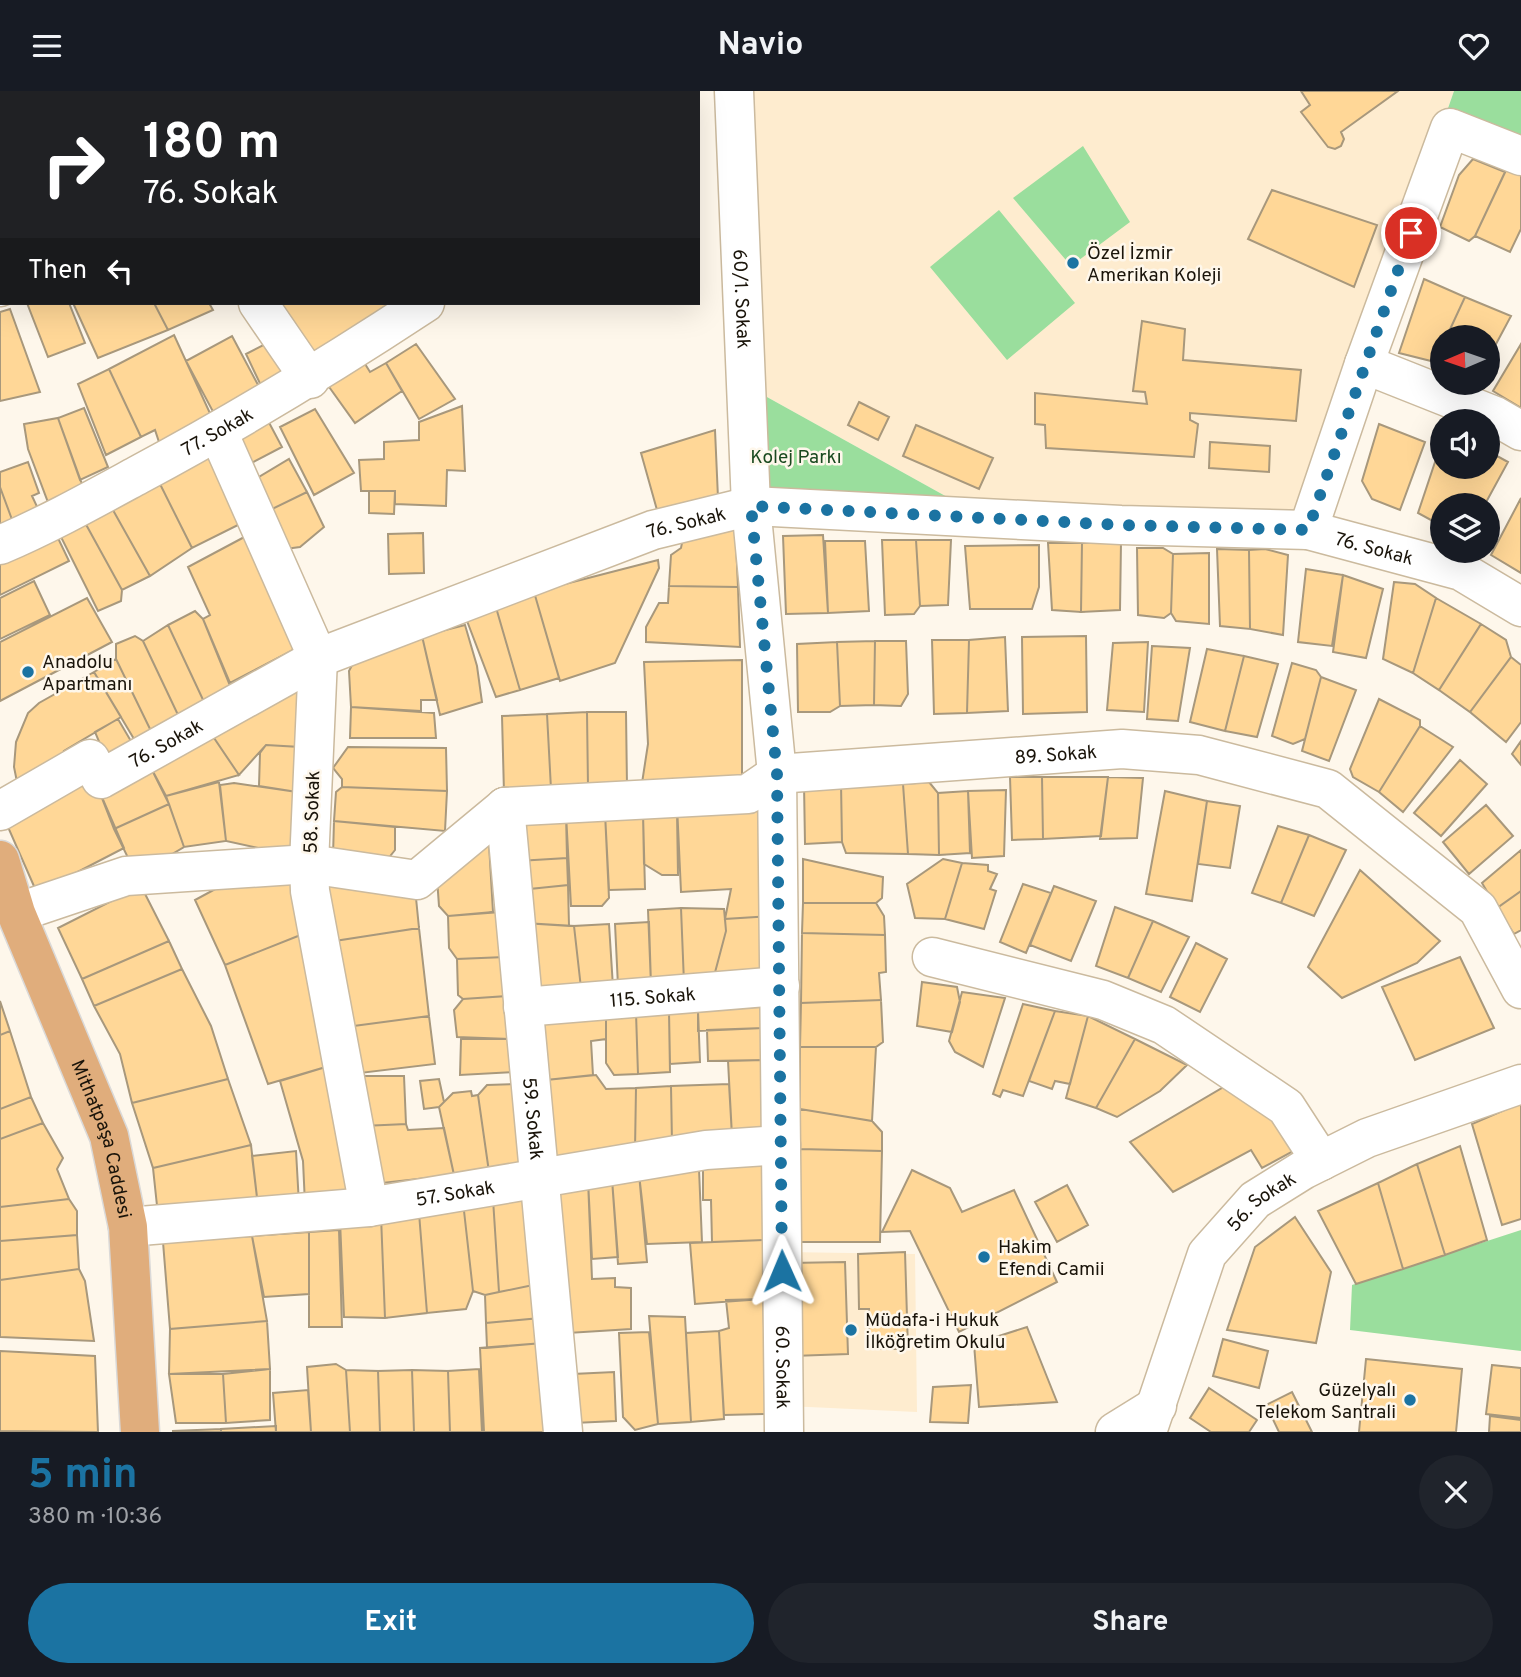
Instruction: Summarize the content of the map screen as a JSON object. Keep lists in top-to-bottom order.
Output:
{
  "streets": {
    "main road": ["Mithatpaşa Caddesi"],
    "street": [
      "60/1. Sokak",
      "77. Sokak",
      "76. Sokak",
      "89. Sokak",
      "58. Sokak",
      "115. Sokak",
      "59. Sokak",
      "57. Sokak",
      "56. Sokak",
      "60. Sokak"
    ]
  },
  "crossings": [
    ["60/1. Sokak", "76. Sokak"],
    ["60/1. Sokak", "60. Sokak"],
    ["77. Sokak", "58. Sokak"],
    ["76. Sokak", "58. Sokak"],
    ["76. Sokak", "60. Sokak"],
    ["89. Sokak", "60. Sokak"],
    ["58. Sokak", "57. Sokak"],
    ["115. Sokak", "59. Sokak"],
    ["115. Sokak", "60. Sokak"],
    ["59. Sokak", "57. Sokak"],
    ["Mithatpaşa Caddesi", "57. Sokak"],
    ["57. Sokak", "60. Sokak"]
  ],
  "parks": ["Kolej Parkı"],
  "places": [
    "Özel İzmir Amerikan Koleji",
    "Anadolu Apartmanı",
    "Hakim Efendi Camii",
    "Müdafa-i Hukuk İlköğretim Okulu",
    "Güzelyalı Telekom Santrali"
  ],
  "north": "left",
  "page": {
    "header": "Navio",
    "turn": ["180 m", "76. Sokak"],
    "then": "Then",
    "heading": ["5 min", "380 m · 10:36"],
    "buttons": ["Exit", "Share"]
  }
}
